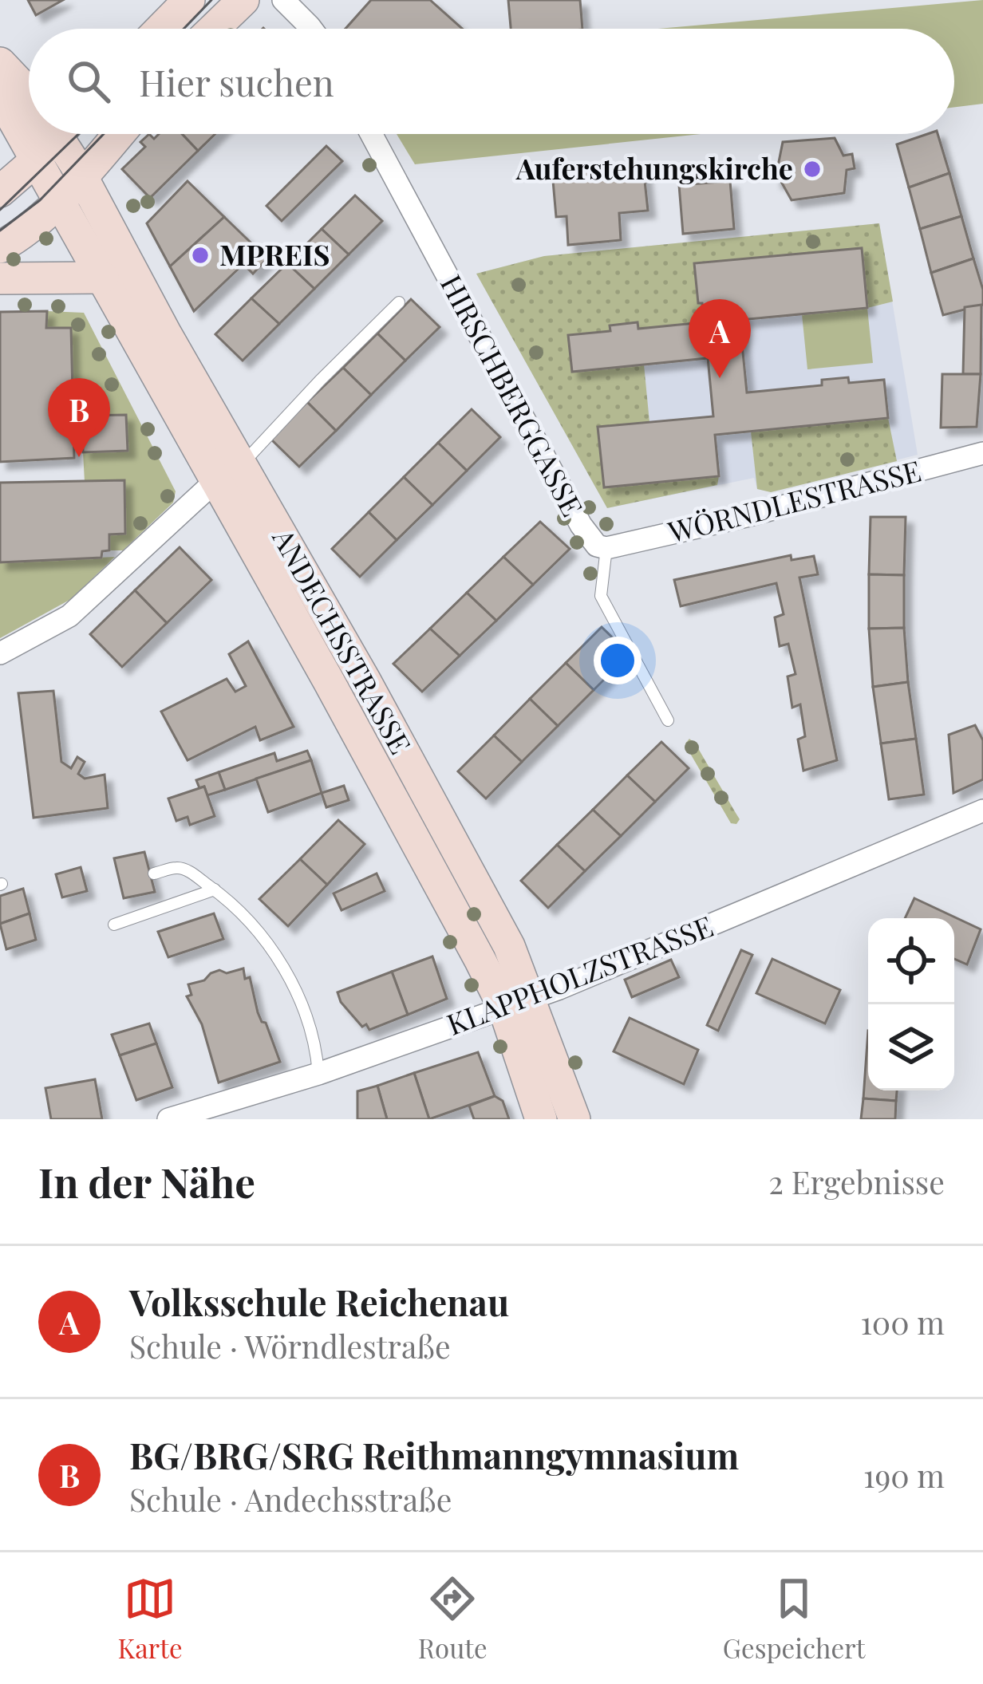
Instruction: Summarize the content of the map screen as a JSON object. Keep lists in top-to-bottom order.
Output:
{
  "streets": {
    "street": [
      "HIRSCHBERGGASSE",
      "WÖRNDLESTRASSE",
      "ANDECHSSTRASSE",
      "KLAPPHOLZSTRASSE"
    ]
  },
  "crossings": [
    ["HIRSCHBERGGASSE", "WÖRNDLESTRASSE"],
    ["ANDECHSSTRASSE", "KLAPPHOLZSTRASSE"]
  ],
  "places": ["Auferstehungskirche", "MPREIS"],
  "page": {
    "search": "Hier suchen",
    "pins": ["A", "B"],
    "heading": ["In der Nähe", "2 Ergebnisse"],
    "list": [
      {
        "mark": "A",
        "name": "Volksschule Reichenau",
        "note": "Schule · Wörndlestraße",
        "value": "100 m"
      },
      {
        "mark": "B",
        "name": "BG/BRG/SRG Reithmanngymnasium",
        "note": "Schule · Andechsstraße",
        "value": "190 m"
      }
    ],
    "nav": ["Karte", "Route", "Gespeichert"]
  }
}
